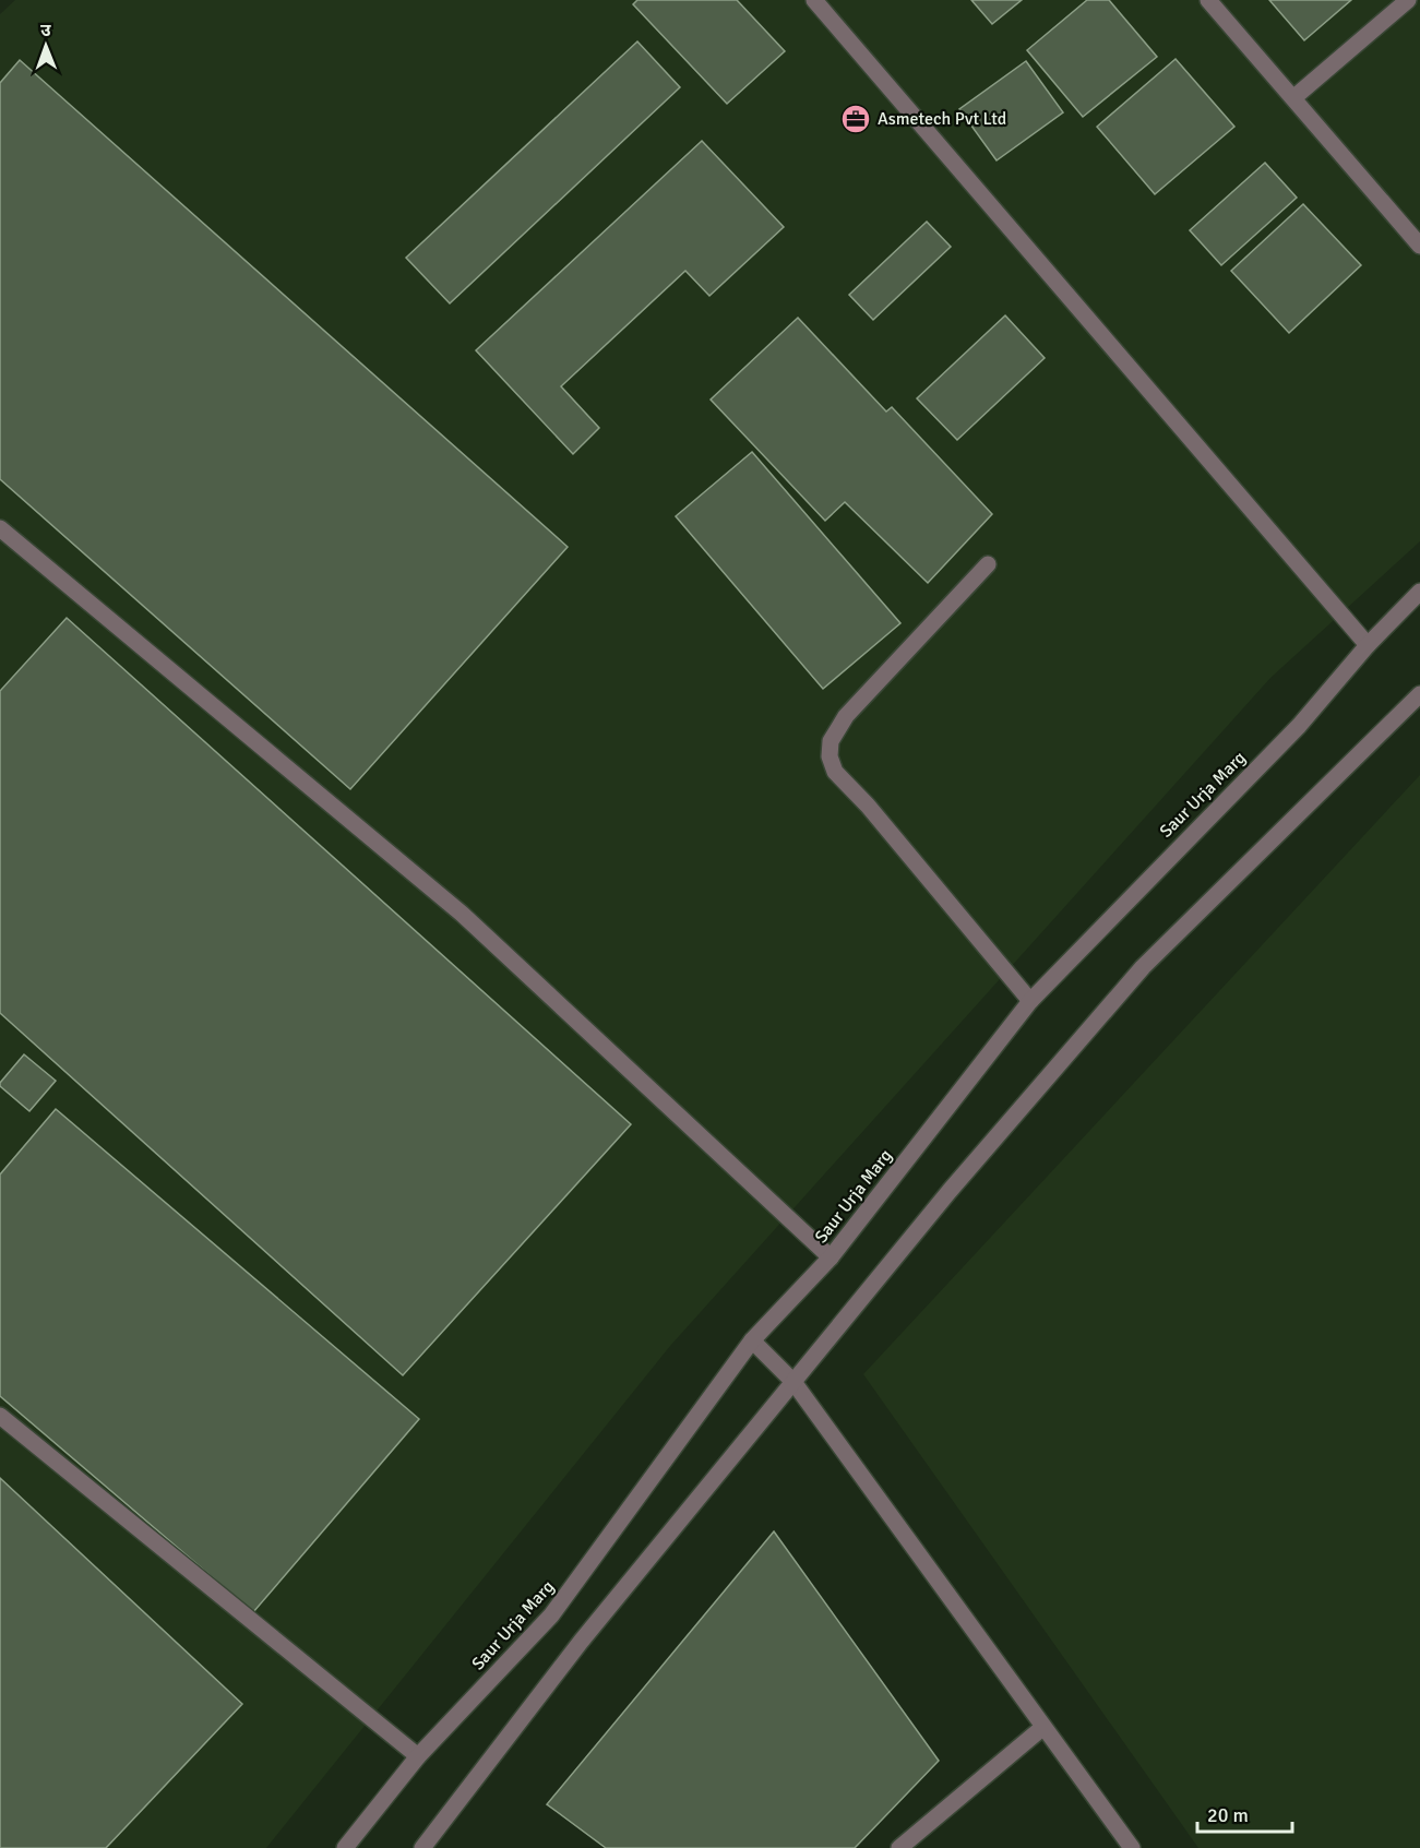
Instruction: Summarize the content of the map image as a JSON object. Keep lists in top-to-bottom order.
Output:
{
  "streets": {
    "street": ["Saur Urja Marg"]
  },
  "places": {
    "office": ["Asmetech Pvt Ltd"]
  },
  "scale_bar": "20 m",
  "north": "top"
}
